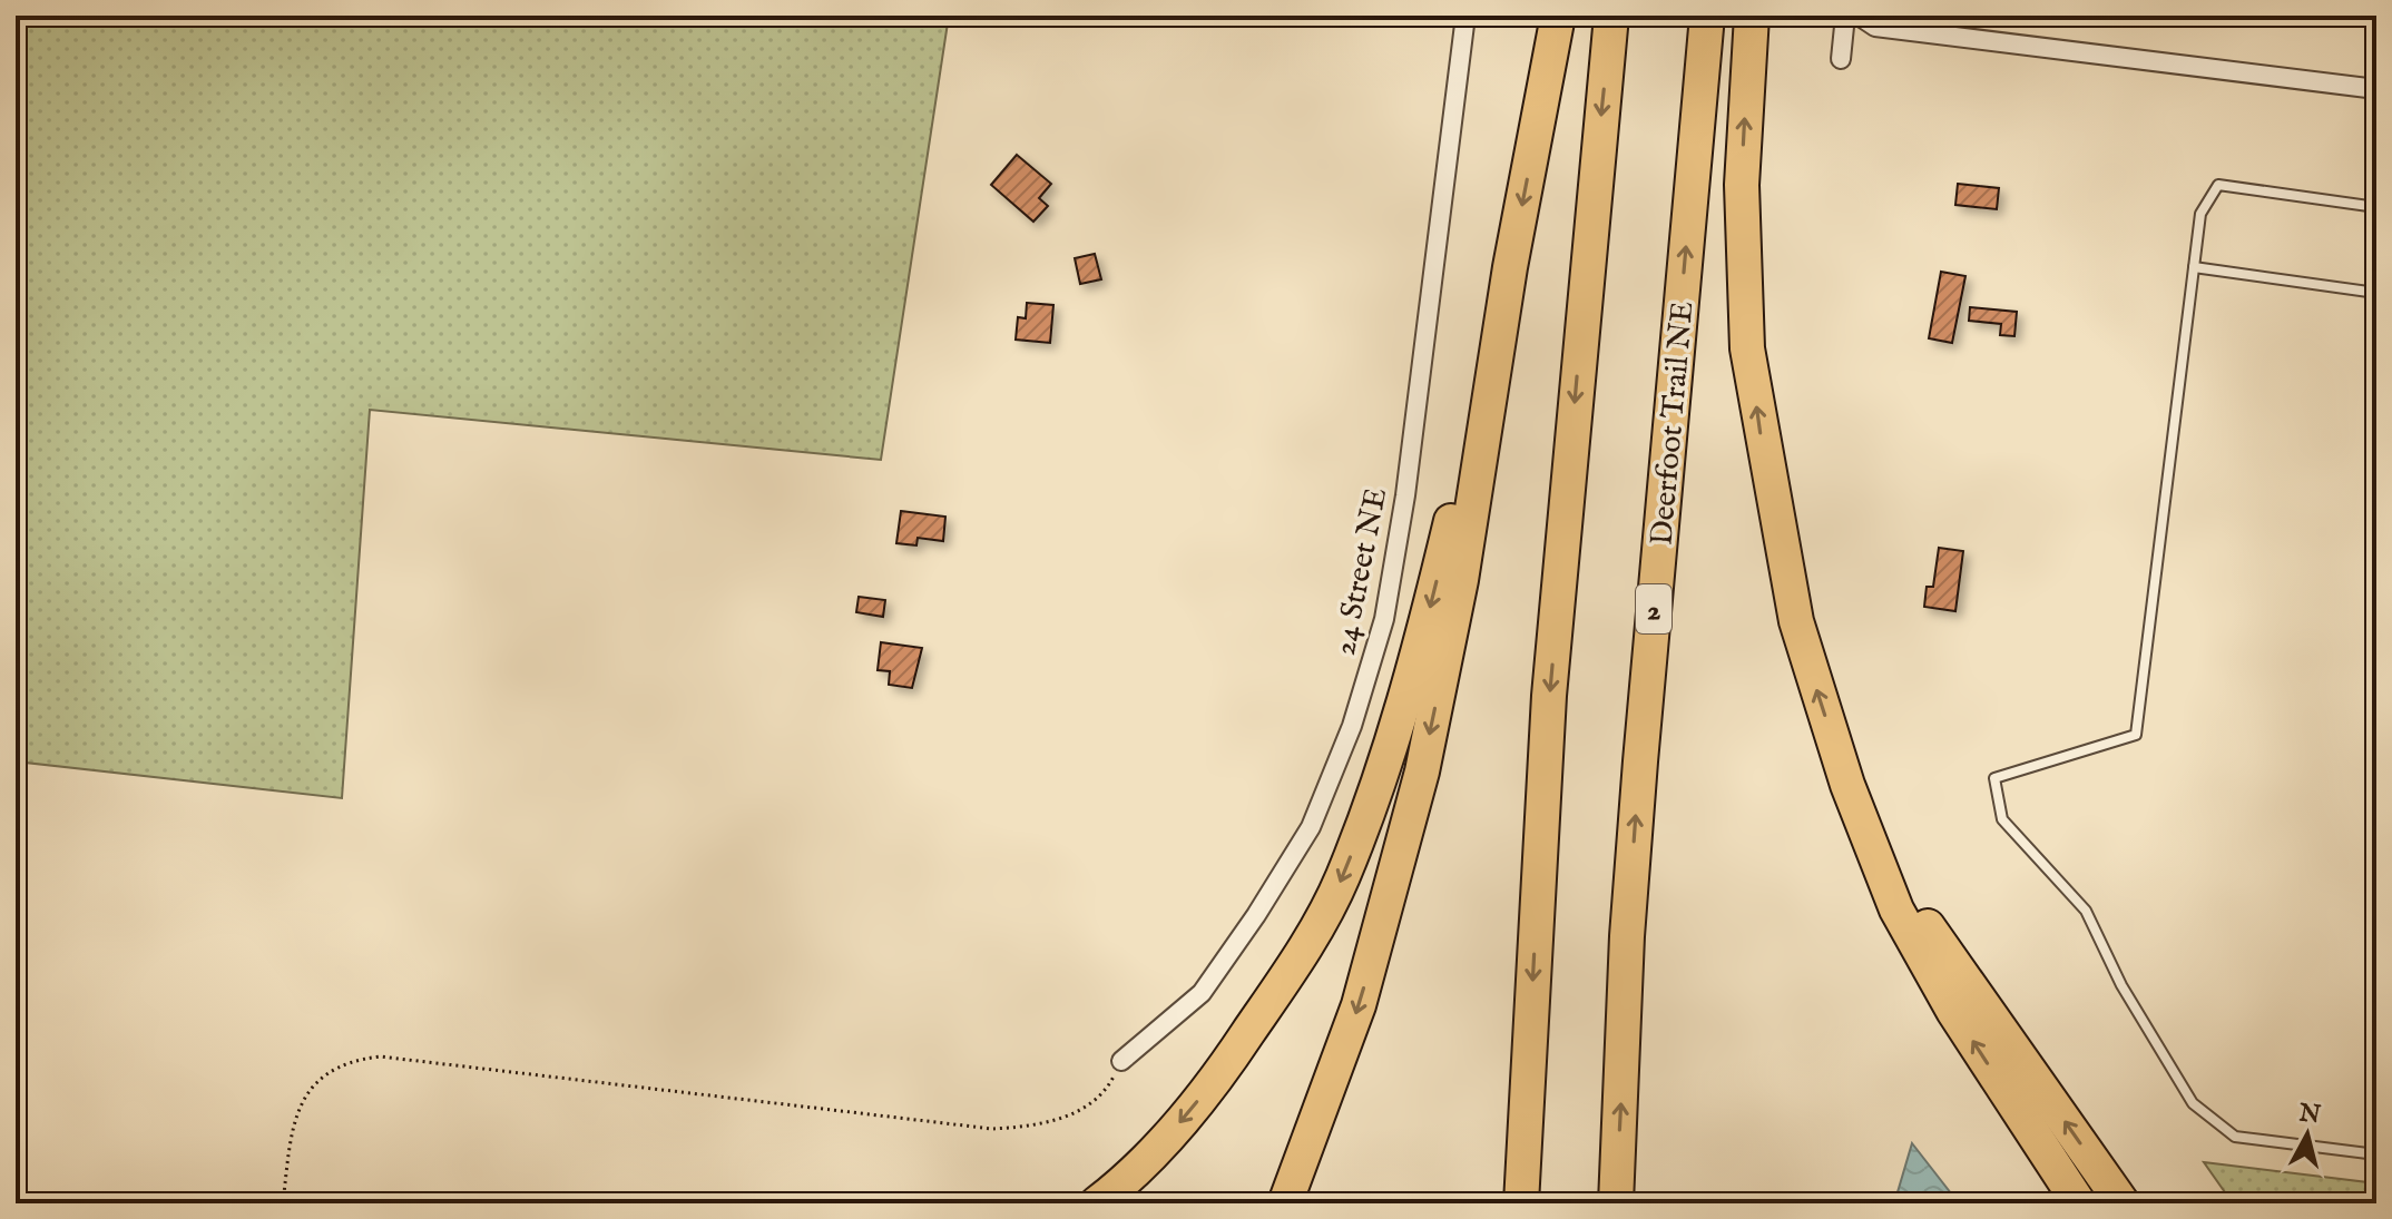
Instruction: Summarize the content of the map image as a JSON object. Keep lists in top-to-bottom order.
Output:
{
  "streets": {
    "highway": ["Deerfoot Trail NE", "2"],
    "street": ["24 Street NE"]
  },
  "north": "top"
}
